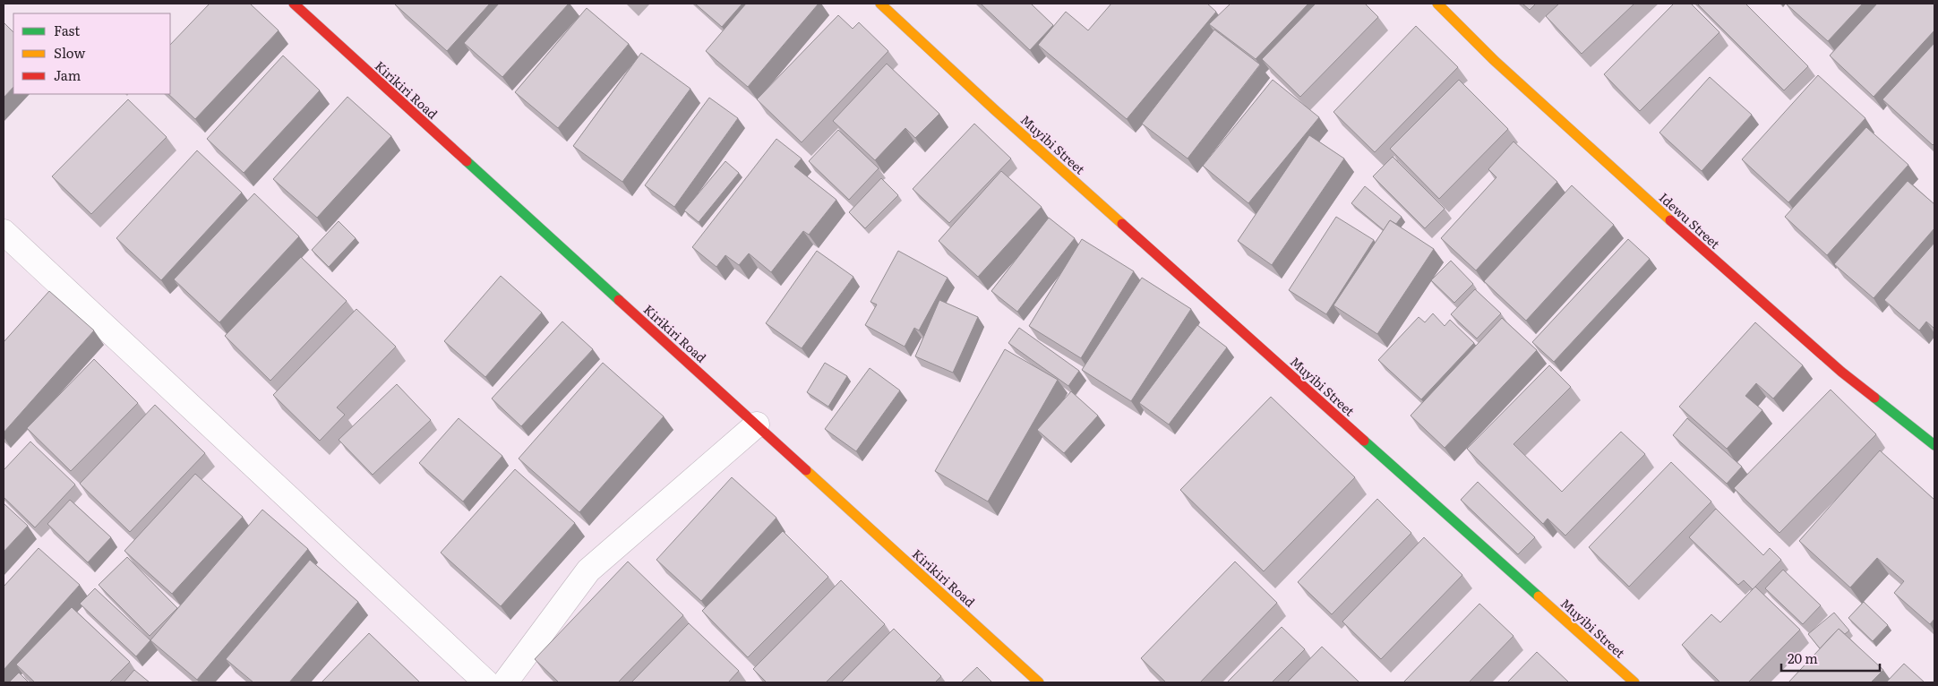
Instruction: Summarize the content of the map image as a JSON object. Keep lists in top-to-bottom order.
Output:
{
  "streets": {
    "street": ["Kirikiri Road", "Muyibi Street", "Idewu Street"]
  },
  "legend": ["Fast", "Slow", "Jam"],
  "scale_bar": "20 m"
}
